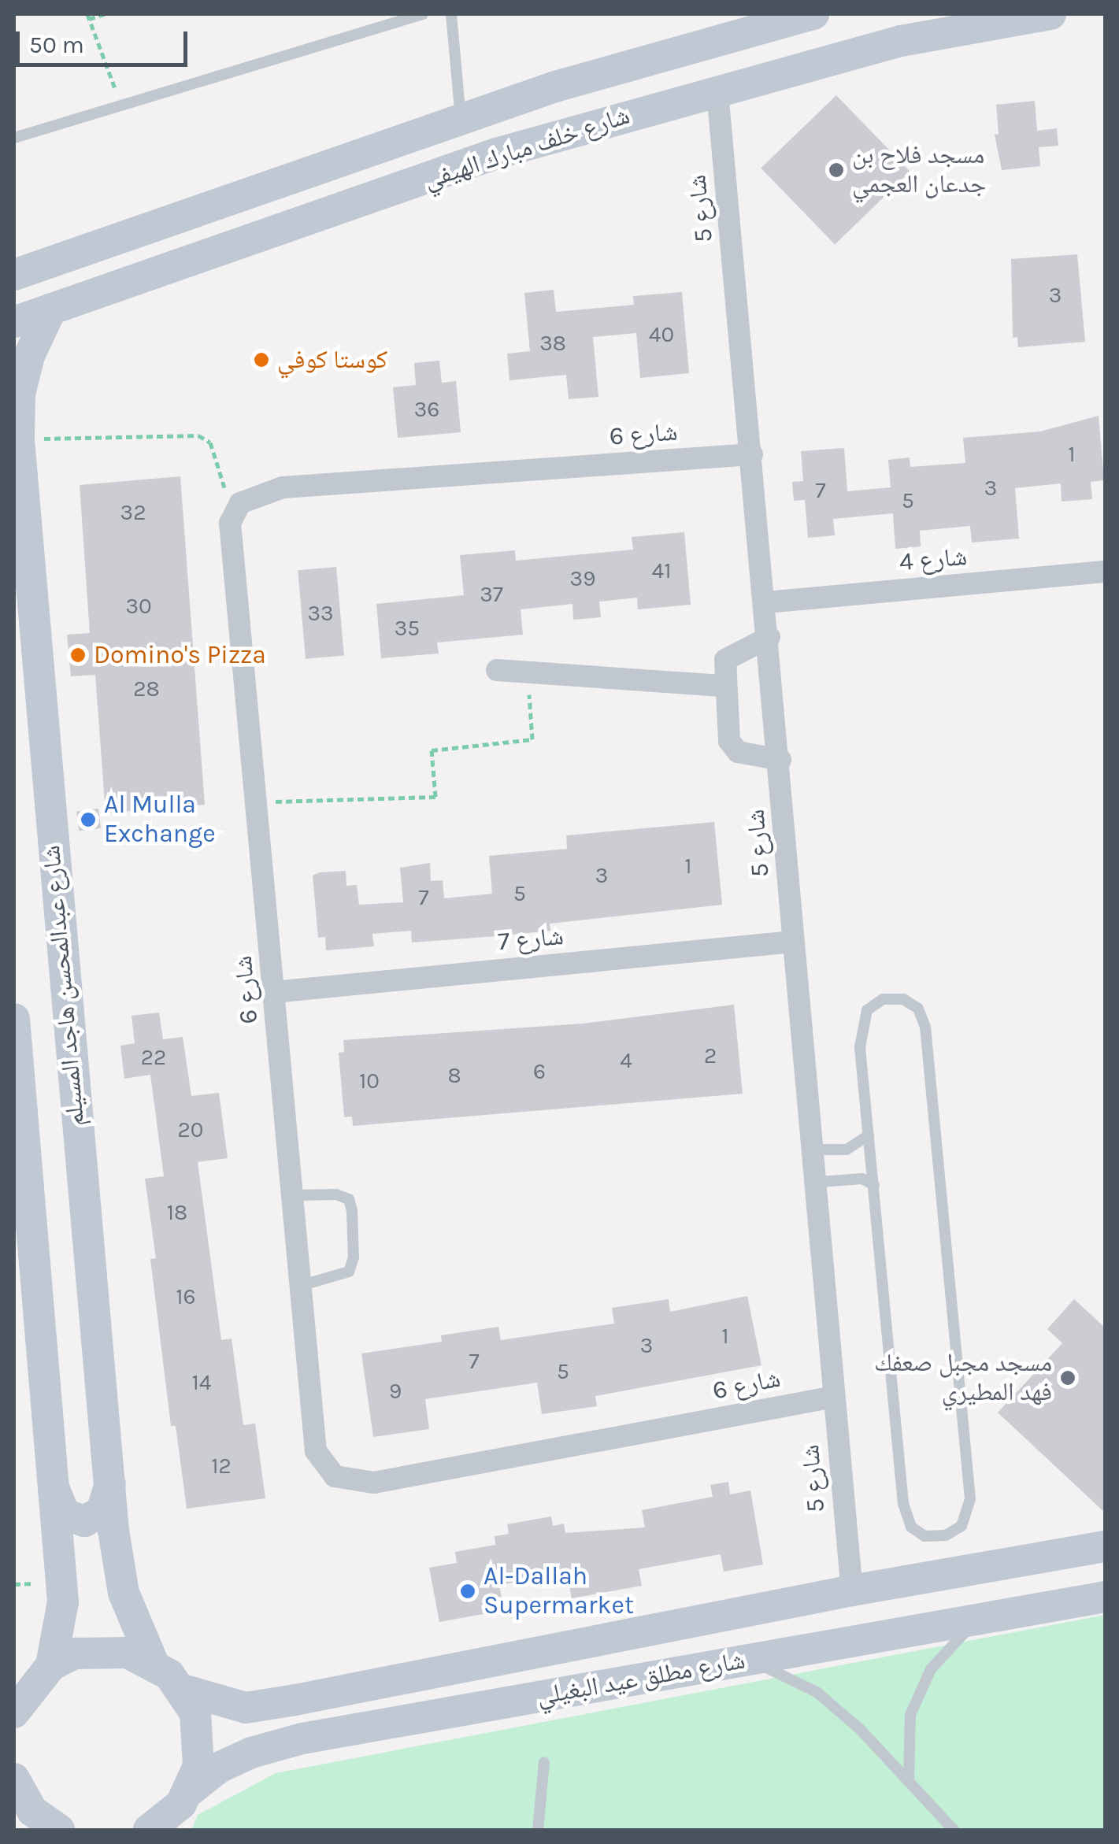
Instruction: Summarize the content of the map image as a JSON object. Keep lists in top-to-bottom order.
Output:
{
  "streets": {
    "street": [
      "شارع خلف مبارك الهيفي",
      "شارع 5",
      "شارع 6",
      "شارع 4",
      "شارع 7",
      "شارع عبدالمحسن هاجد المسيلم",
      "شارع مطلق عيد البغيلي"
    ]
  },
  "crossings": [
    ["شارع خلف مبارك الهيفي", "شارع 5"],
    ["شارع خلف مبارك الهيفي", "شارع عبدالمحسن هاجد المسيلم"],
    ["شارع 5", "شارع 6"],
    ["شارع 5", "شارع 4"],
    ["شارع 5", "شارع 7"],
    ["شارع 5", "شارع مطلق عيد البغيلي"],
    ["شارع 6", "شارع 7"]
  ],
  "places": [
    "مسجد فلاح بن جدعان العجمي",
    "كوستا كوفي",
    "Domino's Pizza",
    "Al Mulla Exchange",
    "مسجد مجبل صعفك فهد المطيري",
    "Al-Dallah Supermarket"
  ],
  "house_numbers": [
    "3",
    "40",
    "38",
    "36",
    "1",
    "3",
    "7",
    "5",
    "32",
    "41",
    "39",
    "37",
    "30",
    "33",
    "35",
    "28",
    "1",
    "3",
    "5",
    "7",
    "2",
    "22",
    "4",
    "6",
    "8",
    "10",
    "20",
    "18",
    "16",
    "1",
    "3",
    "7",
    "5",
    "14",
    "9",
    "12"
  ],
  "scale_bar": "50 m"
}
